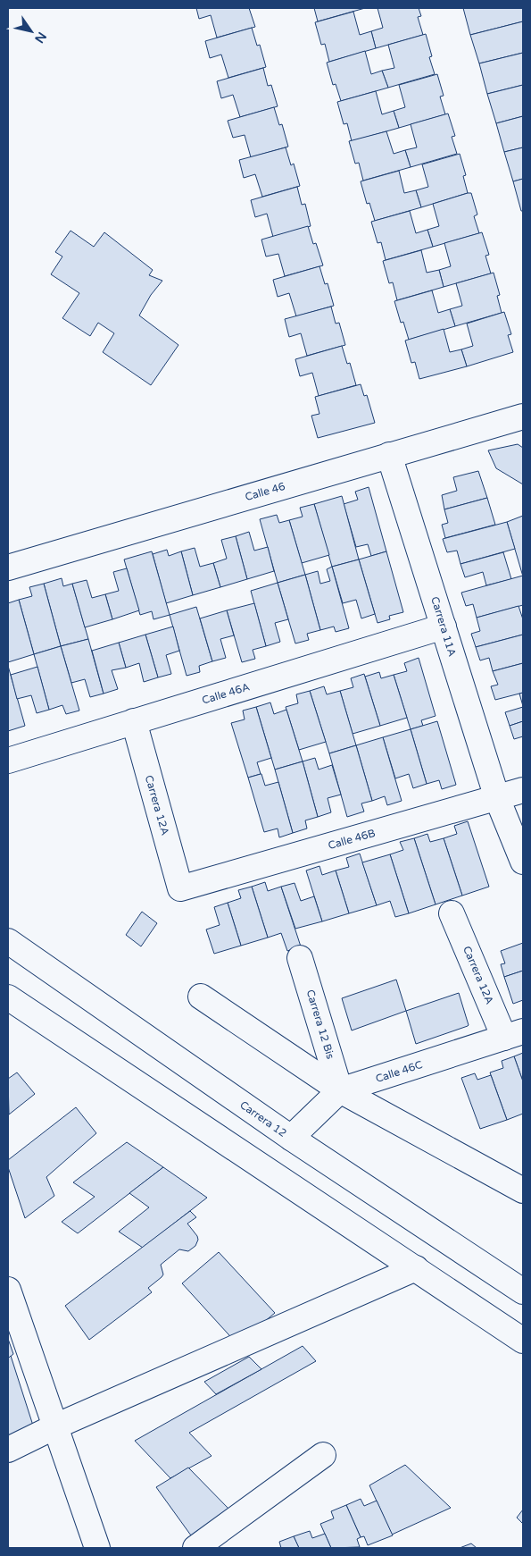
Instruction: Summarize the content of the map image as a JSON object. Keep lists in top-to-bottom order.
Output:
{
  "streets": {
    "street": [
      "Calle 46",
      "Carrera 11A",
      "Calle 46A",
      "Carrera 12A",
      "Calle 46B",
      "Carrera 12 Bis",
      "Calle 46C",
      "Carrera 12"
    ]
  },
  "crossings": [
    ["Calle 46", "Carrera 11A"],
    ["Carrera 11A", "Calle 46A"],
    ["Carrera 11A", "Calle 46B"],
    ["Calle 46A", "Carrera 12A"],
    ["Carrera 12A", "Calle 46B"],
    ["Carrera 12A", "Calle 46C"],
    ["Carrera 12 Bis", "Calle 46C"],
    ["Calle 46C", "Carrera 12"]
  ],
  "north": "bottom right"
}
